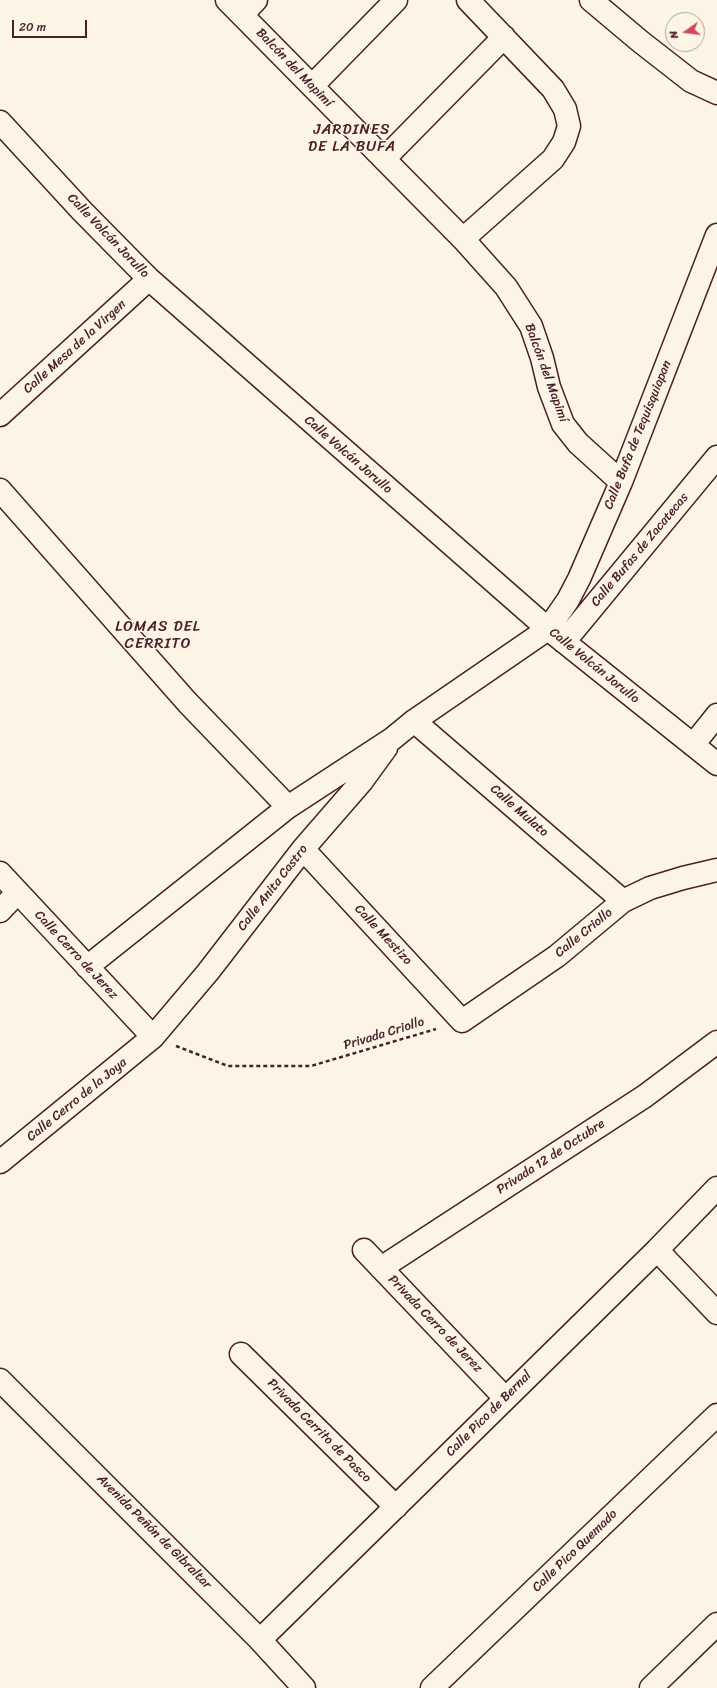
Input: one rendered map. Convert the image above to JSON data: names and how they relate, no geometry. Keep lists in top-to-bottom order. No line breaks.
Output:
{"streets":{"street":["Balcón del Mapimí","Calle Volcán Jorullo","Calle Mesa de la Virgen","Calle Bufa de Tequisquiapan","Calle Bufas de Zacatecas","Calle Mulato","Calle Anita Castro","Calle Criollo","Calle Mestizo","Calle Cerro de Jerez","Calle Cerro de la Joya","Privada 12 de Octubre","Privada Cerro de Jerez","Calle Pico de Bernal","Privada Cerrito de Pasco","Avenida Peñón de Gibraltar","Calle Pico Quemado"],"path":["Privada Criollo"]},"crossings":[["Balcón del Mapimí","Calle Bufa de Tequisquiapan"],["Calle Volcán Jorullo","Calle Mesa de la Virgen"],["Calle Volcán Jorullo","Calle Bufa de Tequisquiapan"],["Calle Volcán Jorullo","Calle Bufas de Zacatecas"],["Calle Volcán Jorullo","Calle Anita Castro"],["Calle Bufa de Tequisquiapan","Calle Bufas de Zacatecas"],["Calle Bufa de Tequisquiapan","Calle Anita Castro"],["Calle Bufas de Zacatecas","Calle Anita Castro"],["Calle Mulato","Calle Anita Castro"],["Calle Mulato","Calle Criollo"],["Calle Anita Castro","Calle Mestizo"],["Calle Anita Castro","Calle Cerro de Jerez"],["Calle Anita Castro","Privada Criollo"],["Calle Anita Castro","Calle Cerro de la Joya"],["Calle Criollo","Calle Mestizo"],["Calle Criollo","Privada Criollo"],["Calle Mestizo","Privada Criollo"],["Calle Cerro de Jerez","Privada Criollo"],["Calle Cerro de Jerez","Calle Cerro de la Joya"],["Privada Criollo","Calle Cerro de la Joya"],["Privada 12 de Octubre","Privada Cerro de Jerez"],["Privada Cerro de Jerez","Calle Pico de Bernal"],["Calle Pico de Bernal","Privada Cerrito de Pasco"],["Calle Pico de Bernal","Avenida Peñón de Gibraltar"]],"districts":["JARDINES DE LA BUFA","LOMAS DEL CERRITO"],"scale_bar":"20 m","north":"left"}
